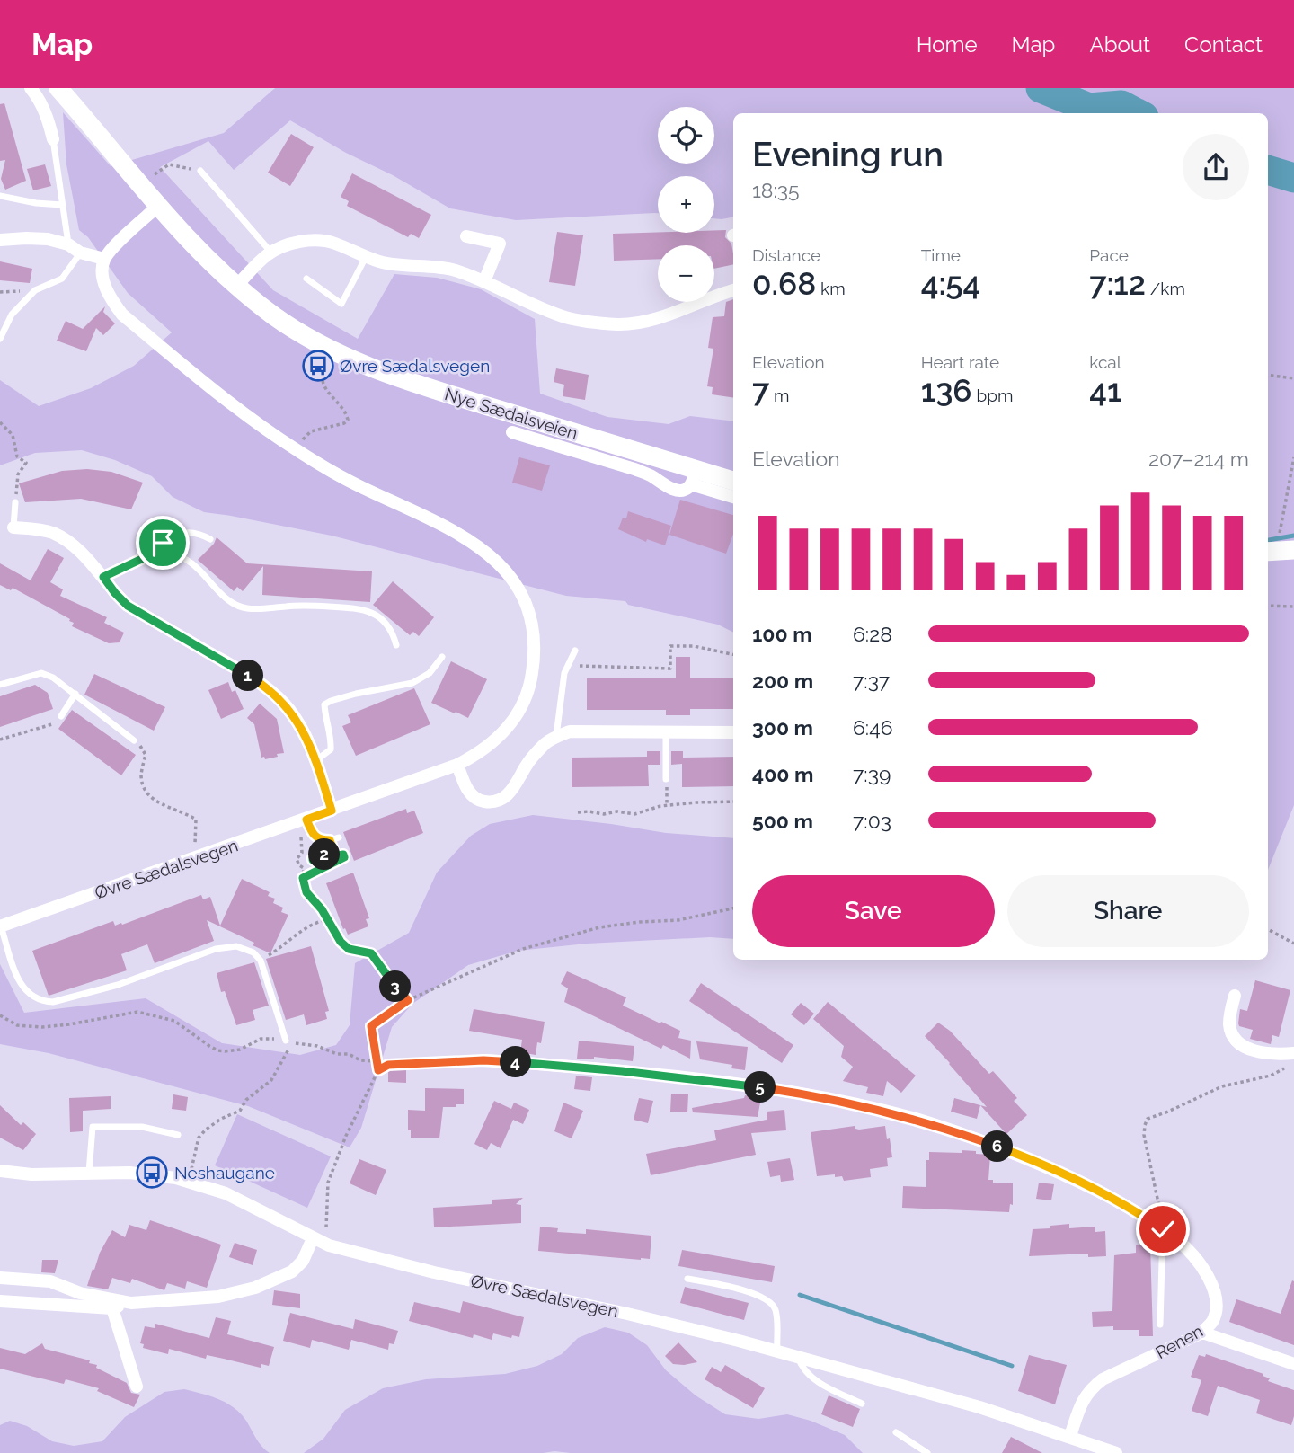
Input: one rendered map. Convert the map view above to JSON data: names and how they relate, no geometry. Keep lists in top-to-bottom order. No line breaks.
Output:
{"streets":{"main road":["Nye Sædalsveien"],"street":["Øvre Sædalsvegen","Renen"]},"crossings":[["Øvre Sædalsvegen","Renen"]],"places":{"bus stop":["Øvre Sædalsvegen","Neshaugane"]},"page":{"header":"Map","nav":["Home","Map","About","Contact"],"map_buttons":["+","−"],"heading":["Evening run","18:35"],"stats":[["Distance","0.68 km"],["Time","4:54"],["Pace","7:12 /km"],["Elevation","7 m"],["Heart rate","136 bpm"],["kcal","41"]],"chart":["Elevation","207–214 m"],"list":[{"name":"100 m","note":"6:28"},{"name":"200 m","note":"7:37"},{"name":"300 m","note":"6:46"},{"name":"400 m","note":"7:39"},{"name":"500 m","note":"7:03"}],"pins":["1","2","3","4","5","6"],"buttons":["Save","Share"]}}
